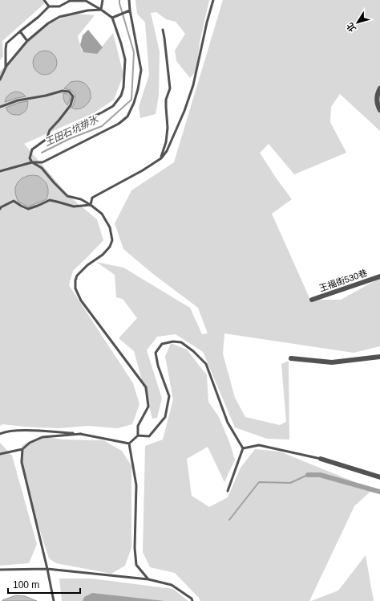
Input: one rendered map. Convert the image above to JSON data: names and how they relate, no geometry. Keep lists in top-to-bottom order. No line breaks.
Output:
{"streets":{"street":["王福街530巷"]},"water":["王田石坑排水"],"scale_bar":"100 m","north":"bottom left"}
